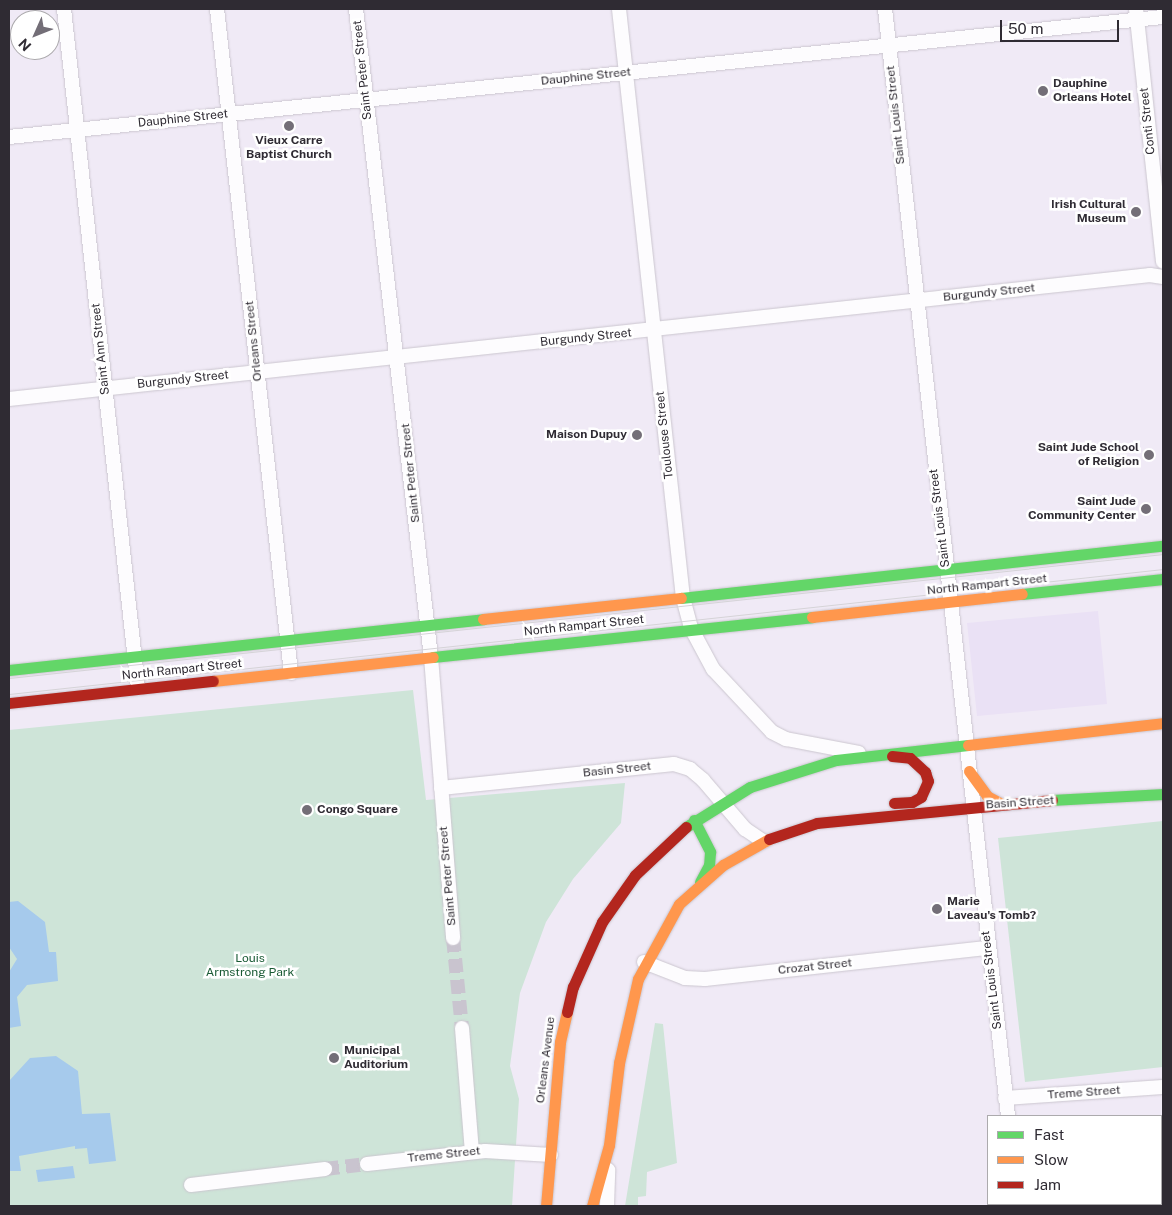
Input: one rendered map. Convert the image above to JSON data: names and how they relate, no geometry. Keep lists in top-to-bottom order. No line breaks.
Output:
{"streets":{"main road":["North Rampart Street","Basin Street","Orleans Avenue"],"street":["Saint Peter Street","Dauphine Street","Saint Louis Street","Conti Street","Burgundy Street","Orleans Street","Saint Ann Street","Toulouse Street","Crozat Street","Treme Street"]},"crossings":[["Saint Peter Street","Dauphine Street"],["Saint Peter Street","Burgundy Street"],["Saint Peter Street","North Rampart Street"],["Saint Peter Street","Basin Street"],["Dauphine Street","Saint Louis Street"],["Dauphine Street","Conti Street"],["Dauphine Street","Orleans Street"],["Dauphine Street","Saint Ann Street"],["Dauphine Street","Toulouse Street"],["Saint Louis Street","Burgundy Street"],["Saint Louis Street","North Rampart Street"],["Saint Louis Street","Basin Street"],["Saint Louis Street","Crozat Street"],["Saint Louis Street","Treme Street"],["Burgundy Street","Orleans Street"],["Burgundy Street","Saint Ann Street"],["Burgundy Street","Toulouse Street"],["Orleans Street","North Rampart Street"],["Saint Ann Street","North Rampart Street"],["Toulouse Street","North Rampart Street"],["Toulouse Street","Orleans Avenue"],["Basin Street","Orleans Avenue"],["Orleans Avenue","Treme Street"]],"parks":["Louis Armstrong Park"],"places":["Dauphine Orleans Hotel","Vieux Carre Baptist Church","Irish Cultural Museum","Maison Dupuy","Saint Jude School of Religion","Saint Jude Community Center","Congo Square","Marie Laveau's Tomb?","Municipal Auditorium"],"legend":["Fast","Slow","Jam"],"scale_bar":"50 m","north":"bottom left"}
